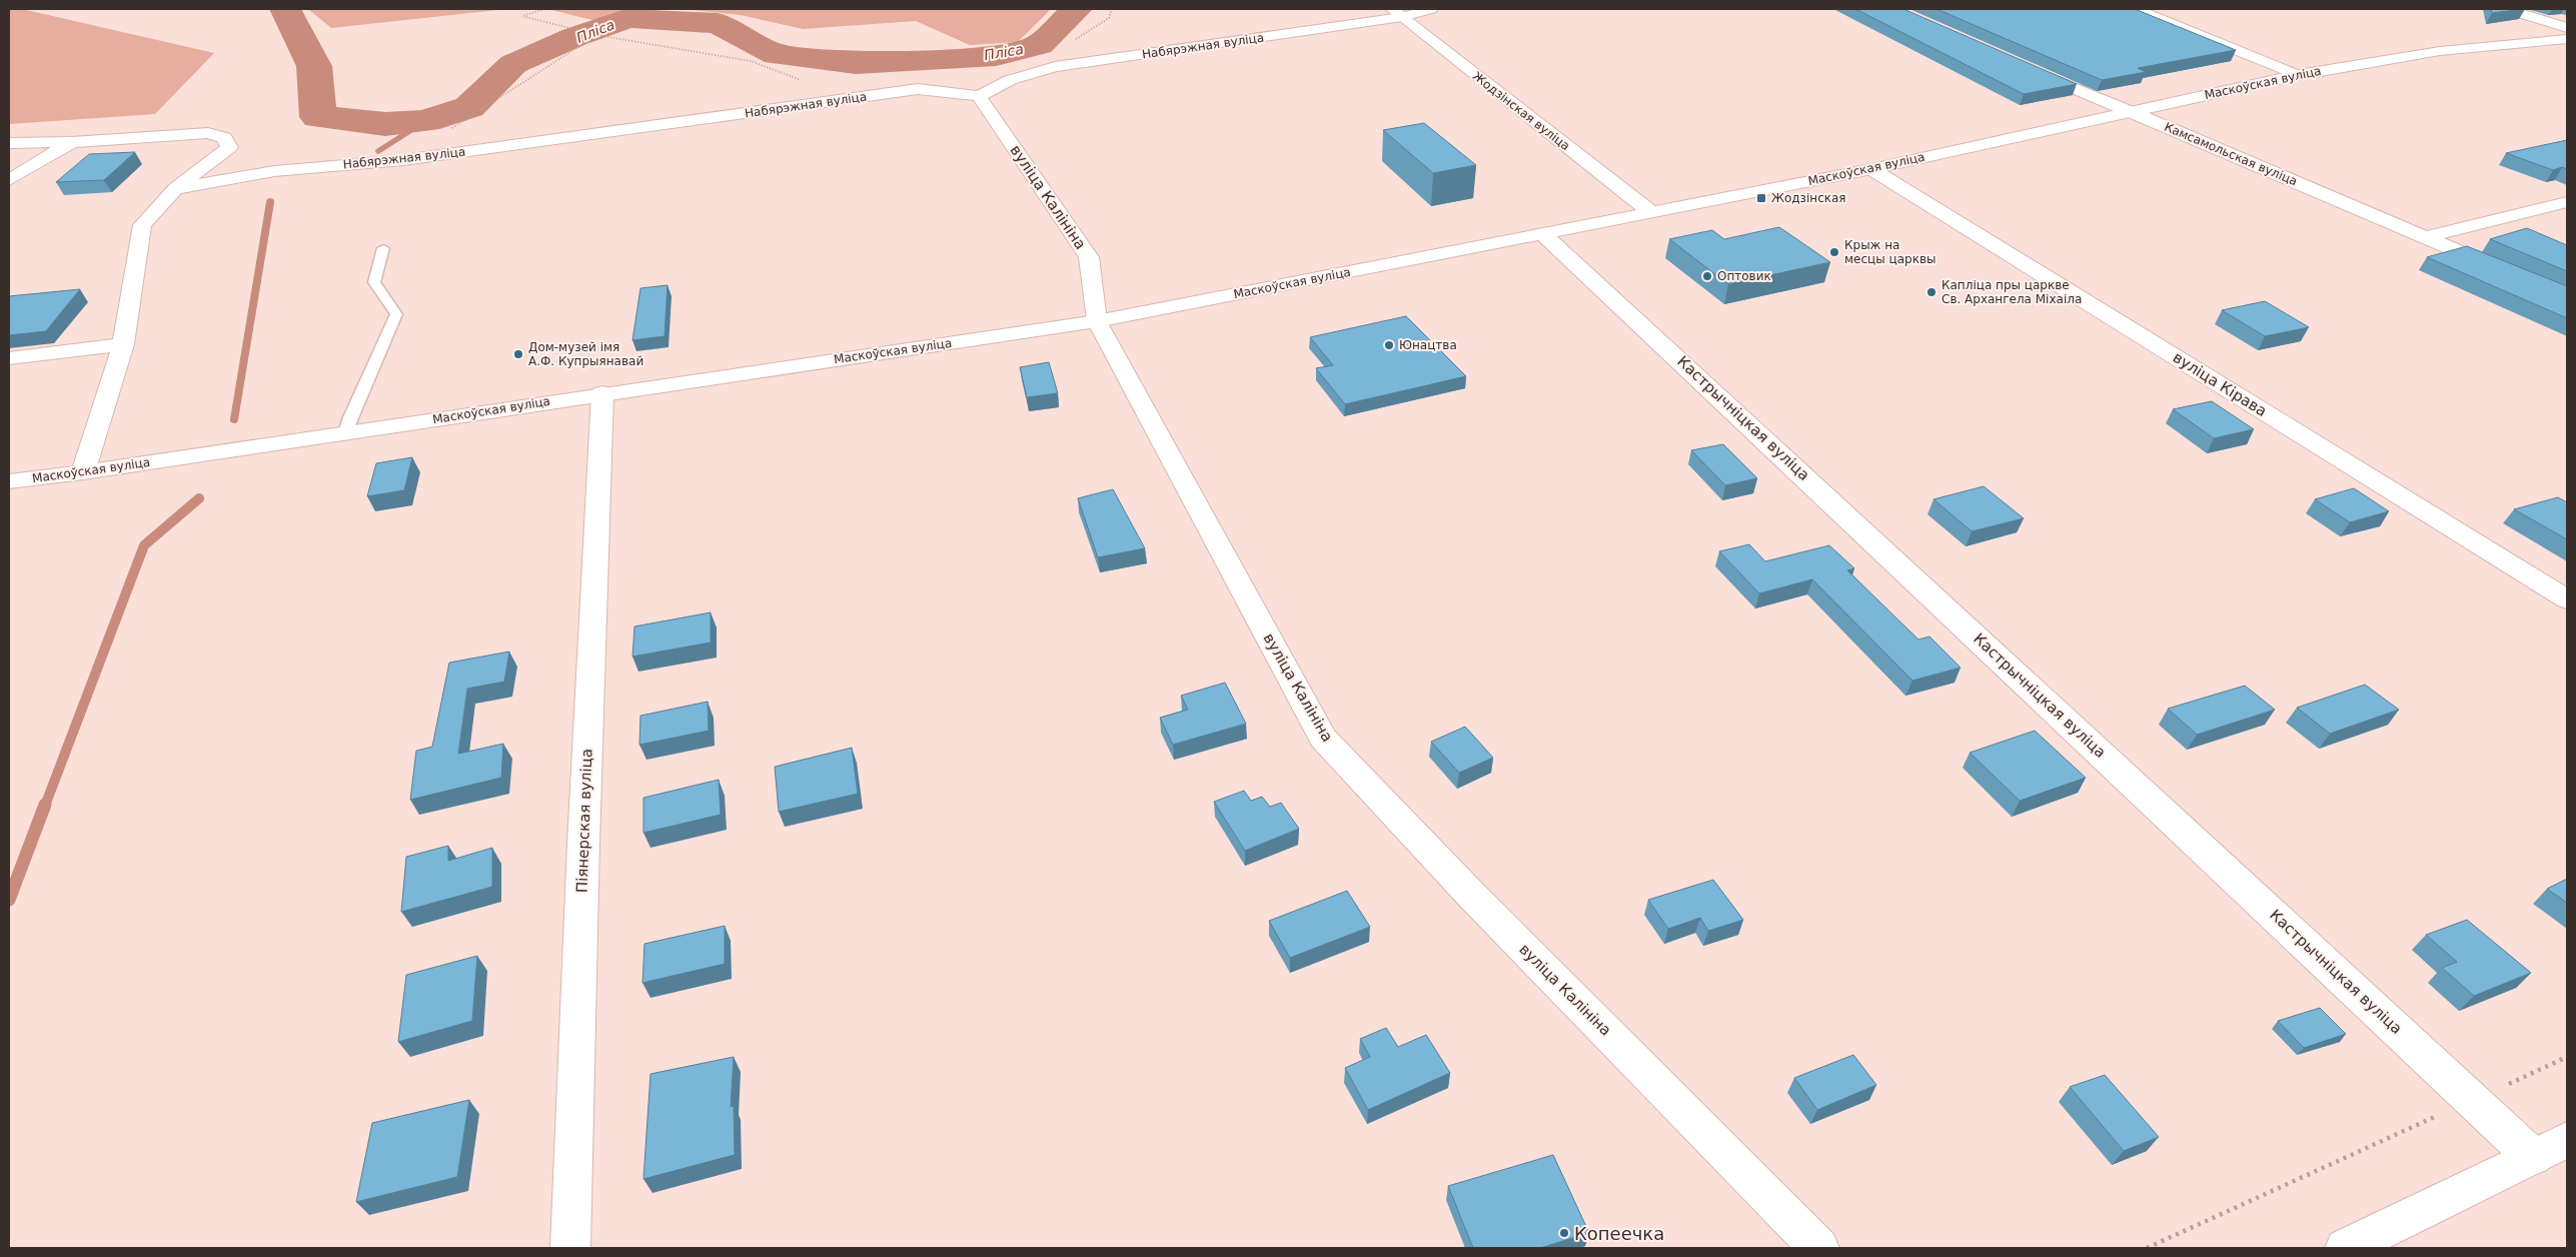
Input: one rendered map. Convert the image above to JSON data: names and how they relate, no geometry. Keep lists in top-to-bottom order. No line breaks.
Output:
{"streets":{"street":["Набярэжная вуліца","Маскоўская вуліца","Жодзінская вуліца","Камсамольская вуліца","вуліца Калініна","вуліца Кірава","Кастрычніцкая вуліца","Піянерская вуліца"]},"crossings":[["Набярэжная вуліца","Жодзінская вуліца"],["Набярэжная вуліца","вуліца Калініна"],["Маскоўская вуліца","Жодзінская вуліца"],["Маскоўская вуліца","Камсамольская вуліца"],["Маскоўская вуліца","вуліца Калініна"],["Маскоўская вуліца","вуліца Кірава"],["Маскоўская вуліца","Кастрычніцкая вуліца"],["Маскоўская вуліца","Піянерская вуліца"]],"water":["Пліса"],"places":{"transit":["Жодзінская"],"other":["Крыж на месцы царквы","Оптовик","Капліца пры царкве Св. Архангела Міхаіла","Юнацтва","Дом-музей імя А.Ф. Купрыянавай","Копеечка"]}}
